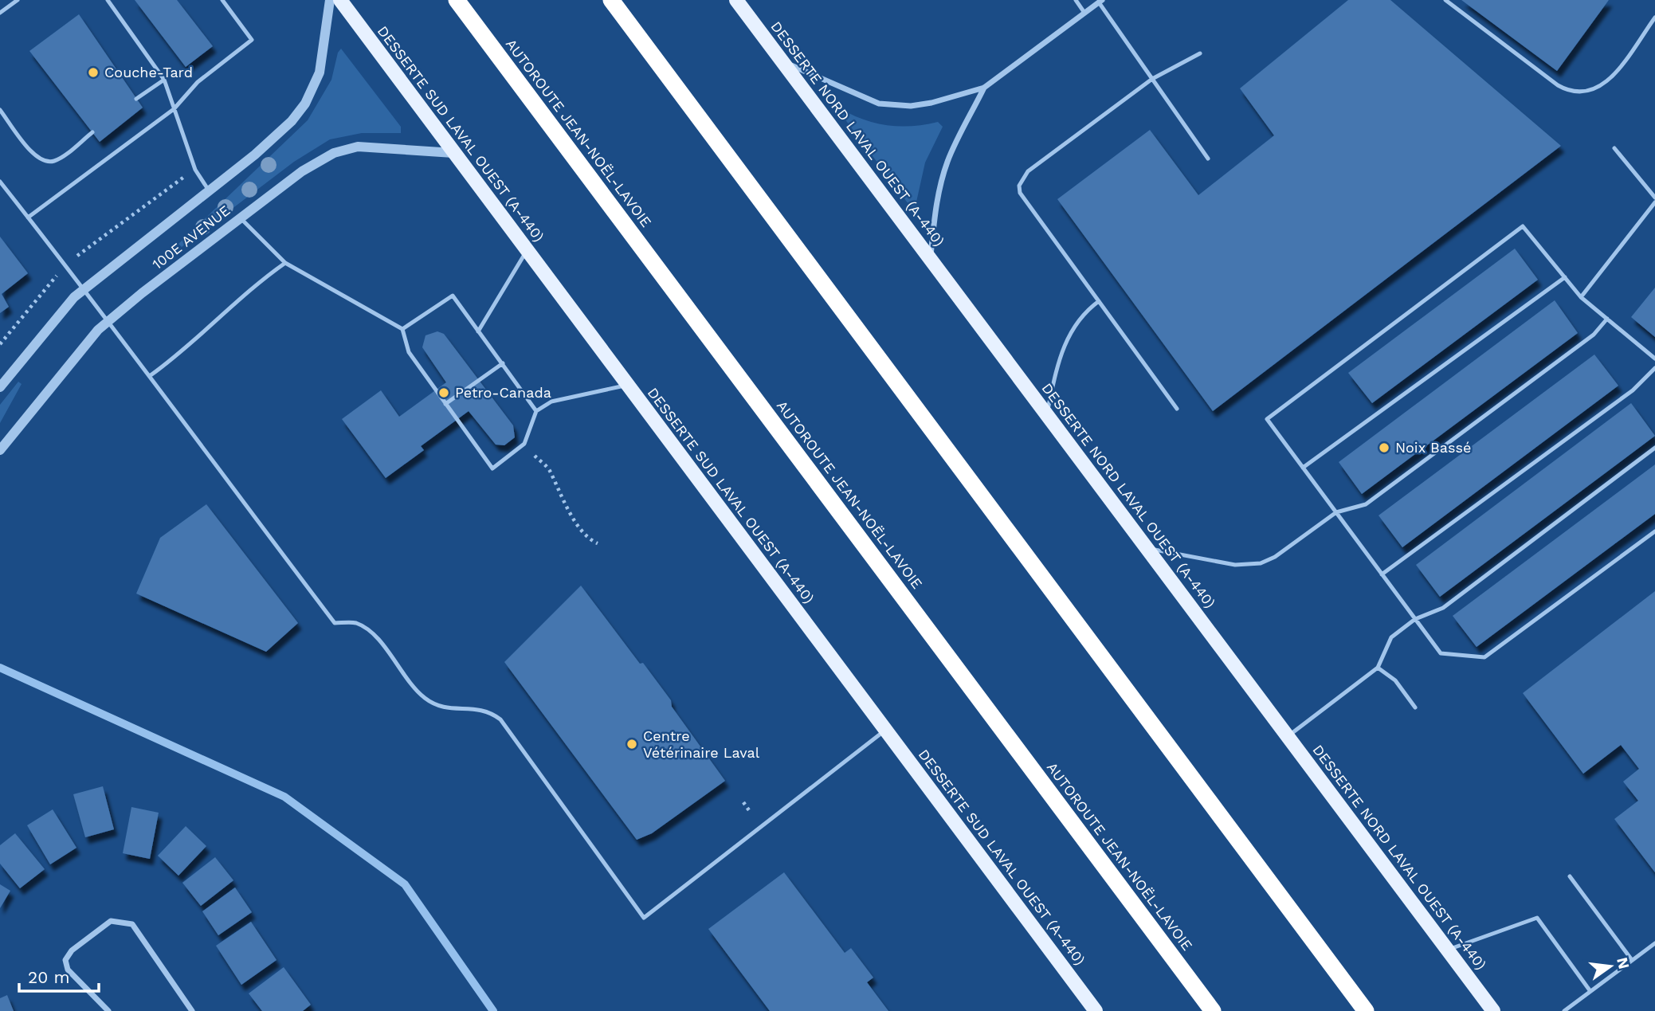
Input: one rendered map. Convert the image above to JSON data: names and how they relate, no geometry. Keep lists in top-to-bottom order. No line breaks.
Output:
{"streets":{"highway":["AUTOROUTE JEAN-NOËL-LAVOIE"],"main road":["DESSERTE SUD LAVAL OUEST (A-440)","DESSERTE NORD LAVAL OUEST (A-440)"],"street":["100E AVENUE"]},"crossings":[["DESSERTE SUD LAVAL OUEST (A-440)","100E AVENUE"]],"places":["Couche-Tard","Petro-Canada","Noix Bassé","Centre Vétérinaire Laval"],"scale_bar":"20 m","north":"right"}
